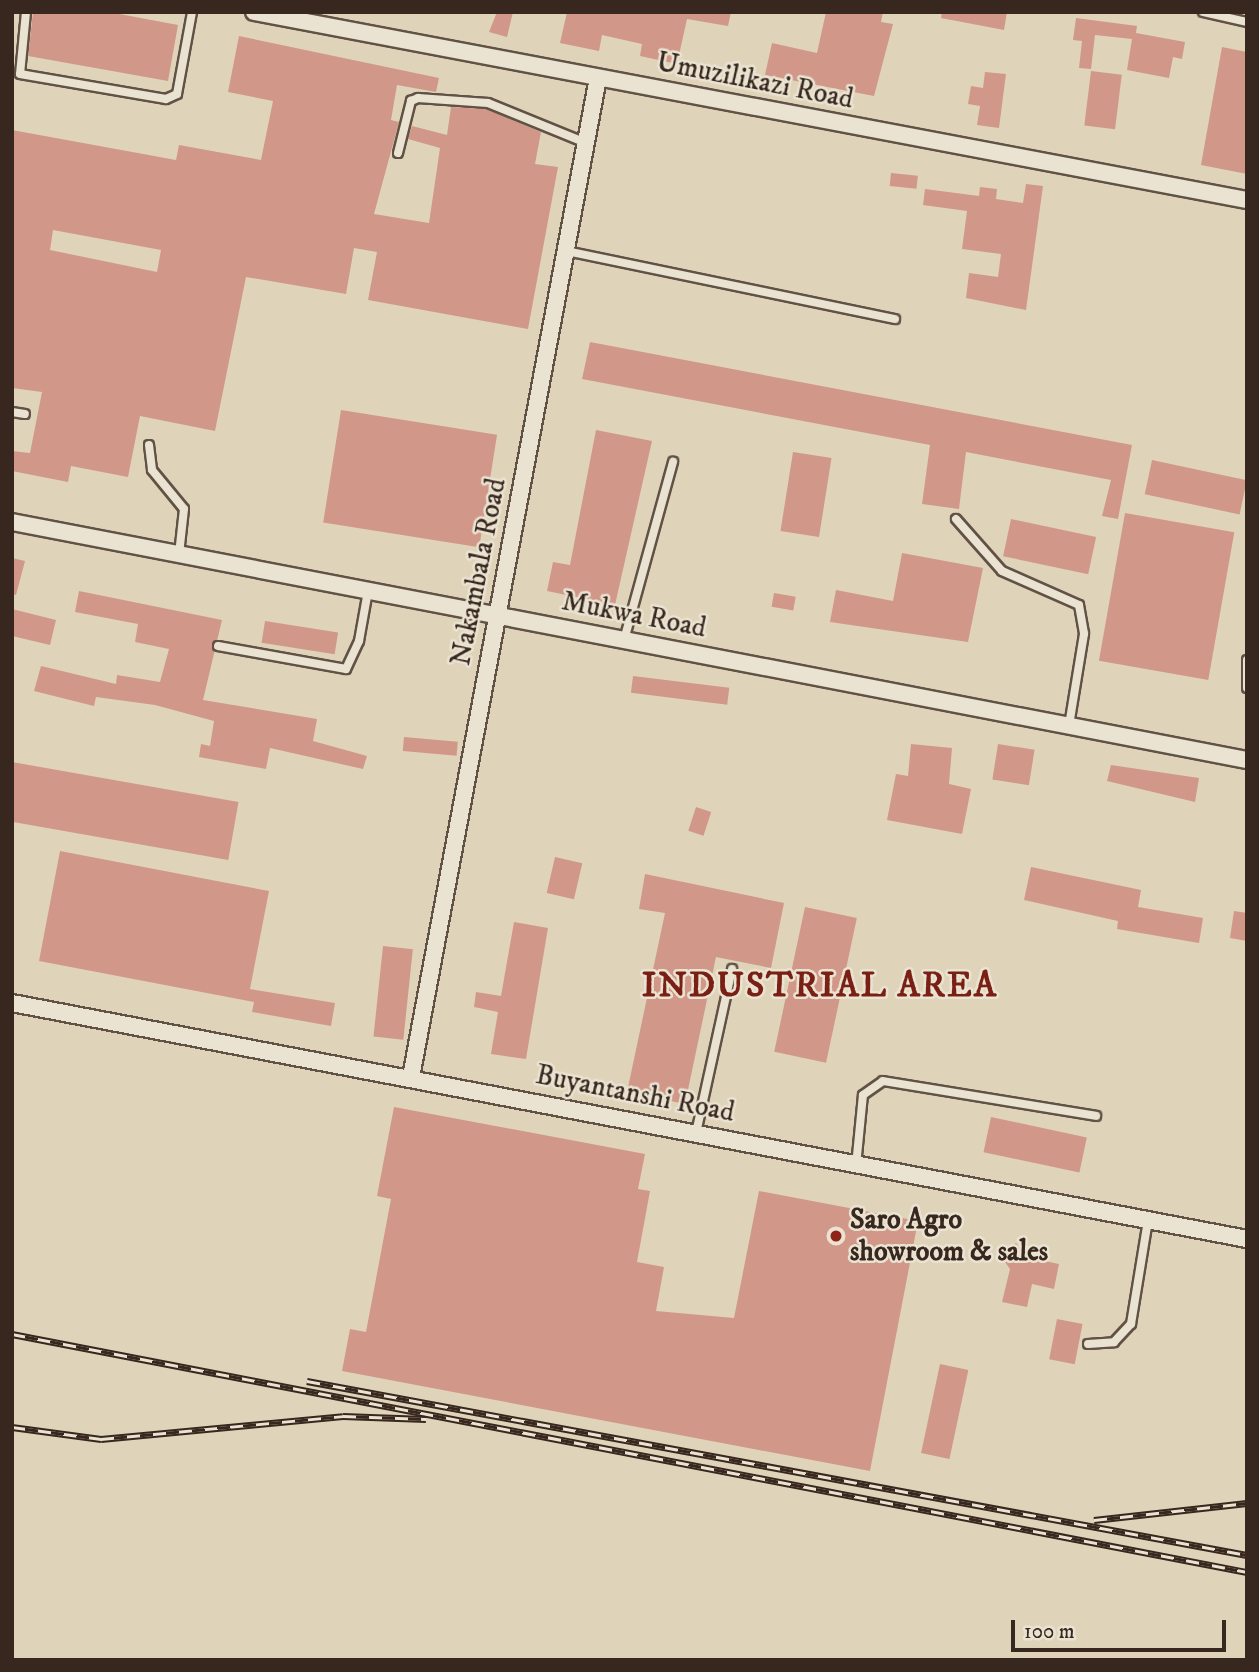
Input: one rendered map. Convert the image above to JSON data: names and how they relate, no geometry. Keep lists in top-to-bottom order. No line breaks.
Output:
{"streets":{"street":["Umuzilikazi Road","Nakambala Road","Mukwa Road","Buyantanshi Road"]},"crossings":[["Umuzilikazi Road","Nakambala Road"],["Nakambala Road","Mukwa Road"],["Nakambala Road","Buyantanshi Road"]],"districts":["INDUSTRIAL AREA"],"places":["Saro Agro showroom & sales"],"scale_bar":"100 m"}
